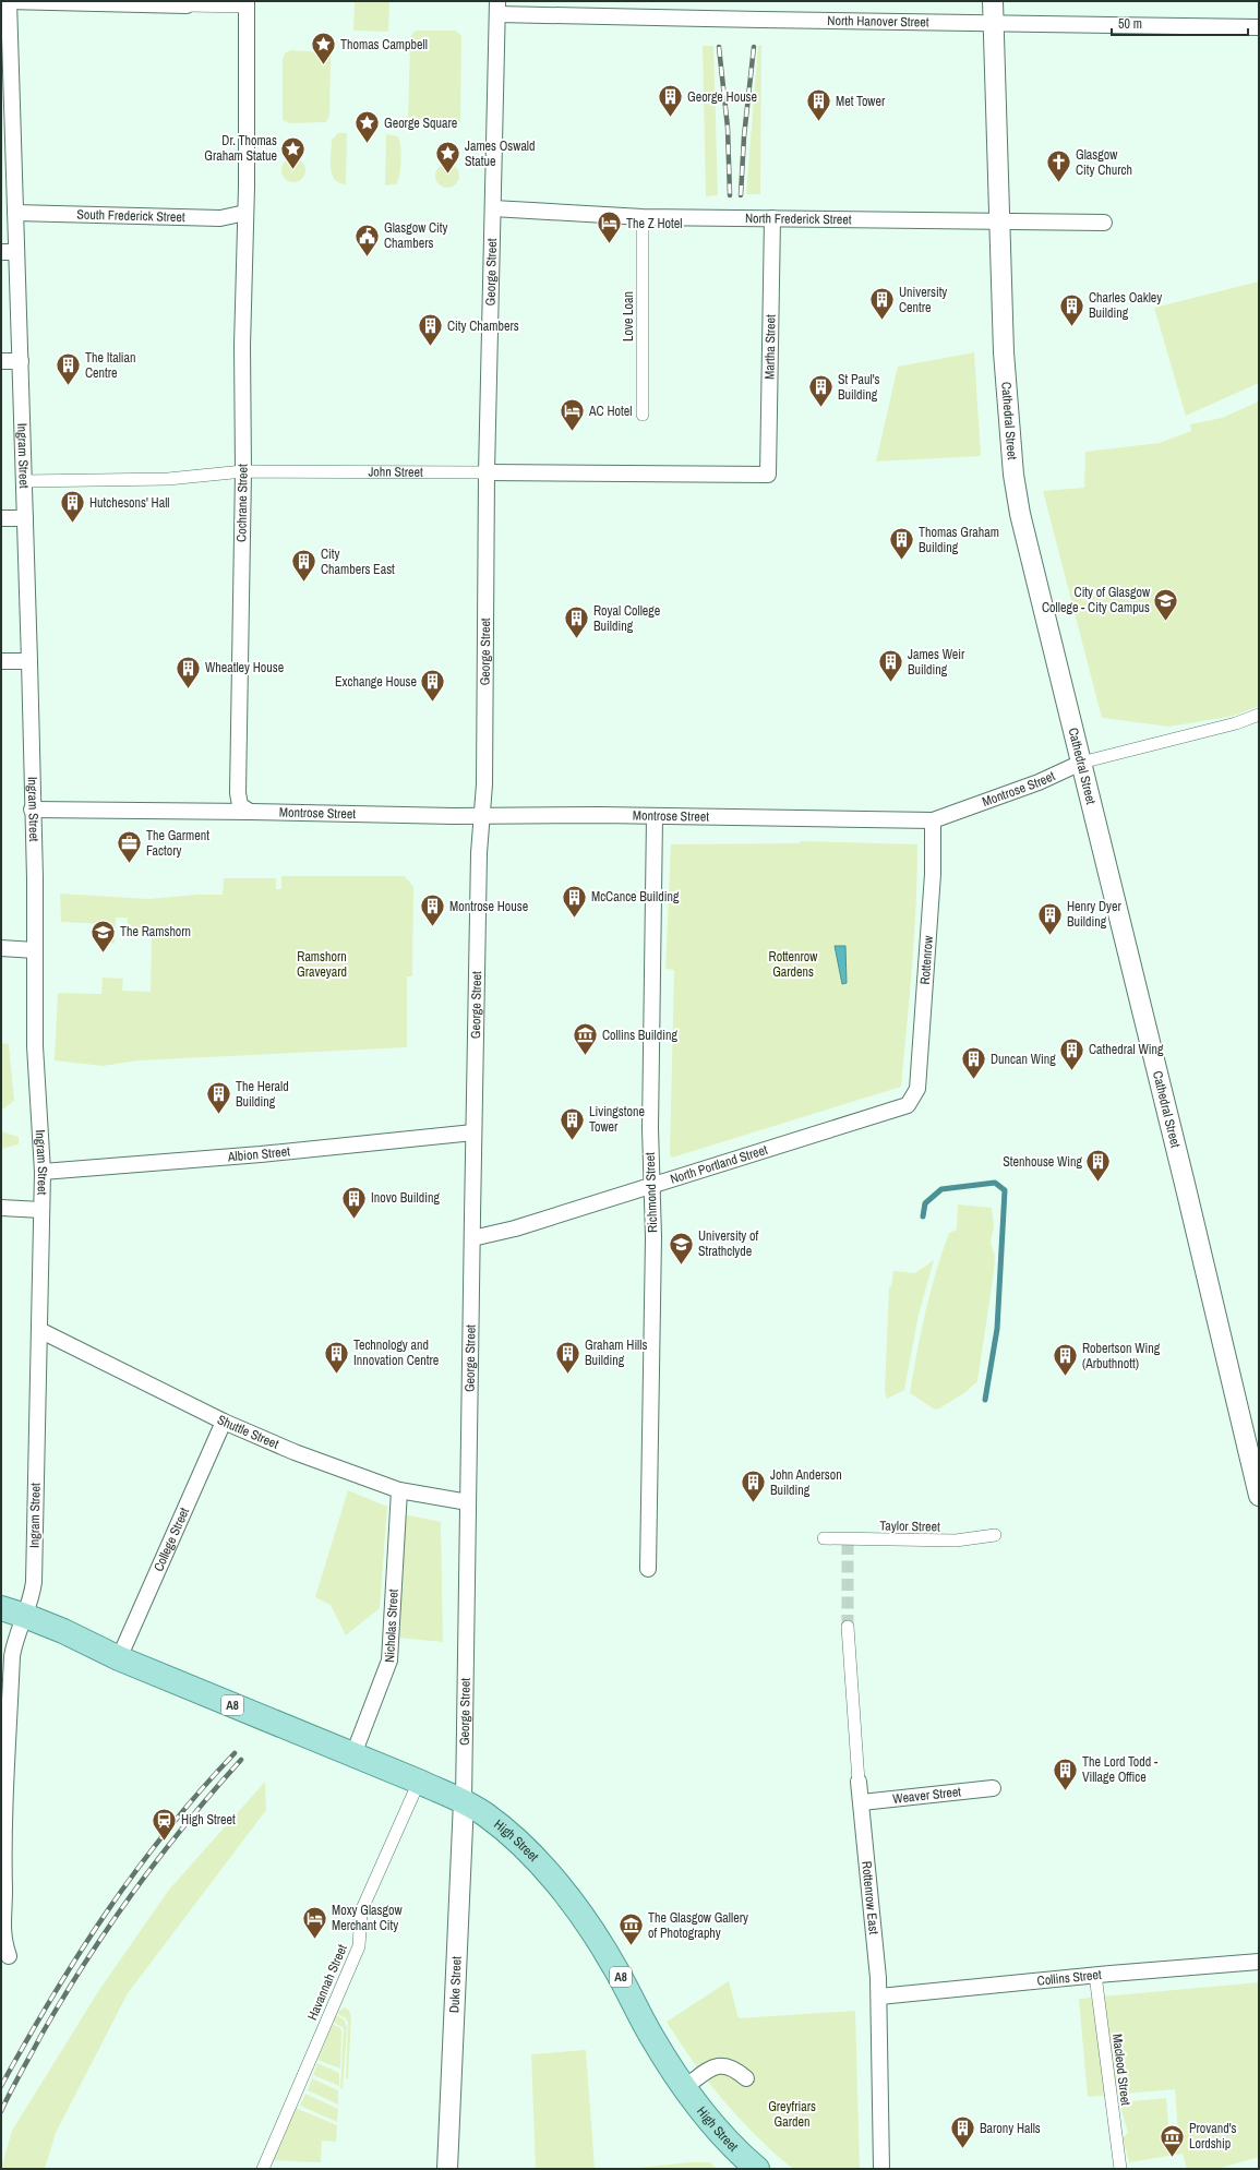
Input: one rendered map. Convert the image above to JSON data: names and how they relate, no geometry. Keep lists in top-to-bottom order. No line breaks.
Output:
{"streets":{"main road":["A8","High Street"],"street":["North Hanover Street","South Frederick Street","North Frederick Street","George Street","Love Loan","Martha Street","Cathedral Street","Ingram Street","John Street","Cochrane Street","Montrose Street","Rottenrow","Albion Street","North Portland Street","Richmond Street","Shuttle Street","Taylor Street","College Street","Nicholas Street","Weaver Street","Rottenrow East","Collins Street","Havannah Street","Duke Street","Macleod Street"]},"crossings":[["North Hanover Street","Cathedral Street"],["South Frederick Street","Ingram Street"],["South Frederick Street","Cochrane Street"],["North Frederick Street","George Street"],["North Frederick Street","Love Loan"],["North Frederick Street","Martha Street"],["North Frederick Street","Cathedral Street"],["George Street","John Street"],["George Street","Montrose Street"],["George Street","Albion Street"],["George Street","North Portland Street"],["George Street","Shuttle Street"],["George Street","High Street"],["George Street","Duke Street"],["Martha Street","John Street"],["Cathedral Street","Montrose Street"],["Ingram Street","John Street"],["Ingram Street","Montrose Street"],["Ingram Street","Albion Street"],["Ingram Street","Shuttle Street"],["Ingram Street","High Street"],["John Street","Cochrane Street"],["Cochrane Street","Montrose Street"],["Montrose Street","Rottenrow"],["Montrose Street","Richmond Street"],["Rottenrow","North Portland Street"],["North Portland Street","Richmond Street"],["Shuttle Street","College Street"],["Shuttle Street","Nicholas Street"],["College Street","High Street"],["Nicholas Street","High Street"],["Weaver Street","Rottenrow East"],["High Street","Havannah Street"],["High Street","Duke Street"],["Rottenrow East","Collins Street"],["Collins Street","Macleod Street"]],"parks":["Ramshorn Graveyard","Rottenrow Gardens","Greyfriars Garden"],"places":{"place":["Thomas Campbell","George Square","Dr. Thomas Graham Statue","James Oswald Statue"],"building":["George House","Met Tower","University Centre","Charles Oakley Building","City Chambers","The Italian Centre","St Paul's Building","Hutchesons' Hall","Thomas Graham Building","City Chambers East","Royal College Building","James Weir Building","Wheatley House","Exchange House","McCance Building","Montrose House","Henry Dyer Building","Cathedral Wing","Duncan Wing","The Herald Building","Livingstone Tower","Stenhouse Wing","Inovo Building","Technology and Innovation Centre","Graham Hills Building","Robertson Wing (Arbuthnott)","John Anderson Building","The Lord Todd - Village Office","Barony Halls"],"church":["Glasgow City Church"],"hotel":["The Z Hotel","AC Hotel","Moxy Glasgow Merchant City"],"public building":["Glasgow City Chambers"],"school or university":["City of Glasgow College - City Campus","The Ramshorn","University of Strathclyde"],"office":["The Garment Factory"],"museum":["Collins Building","The Glasgow Gallery of Photography","Provand's Lordship"],"station":["High Street"]},"scale_bar":"50 m"}
